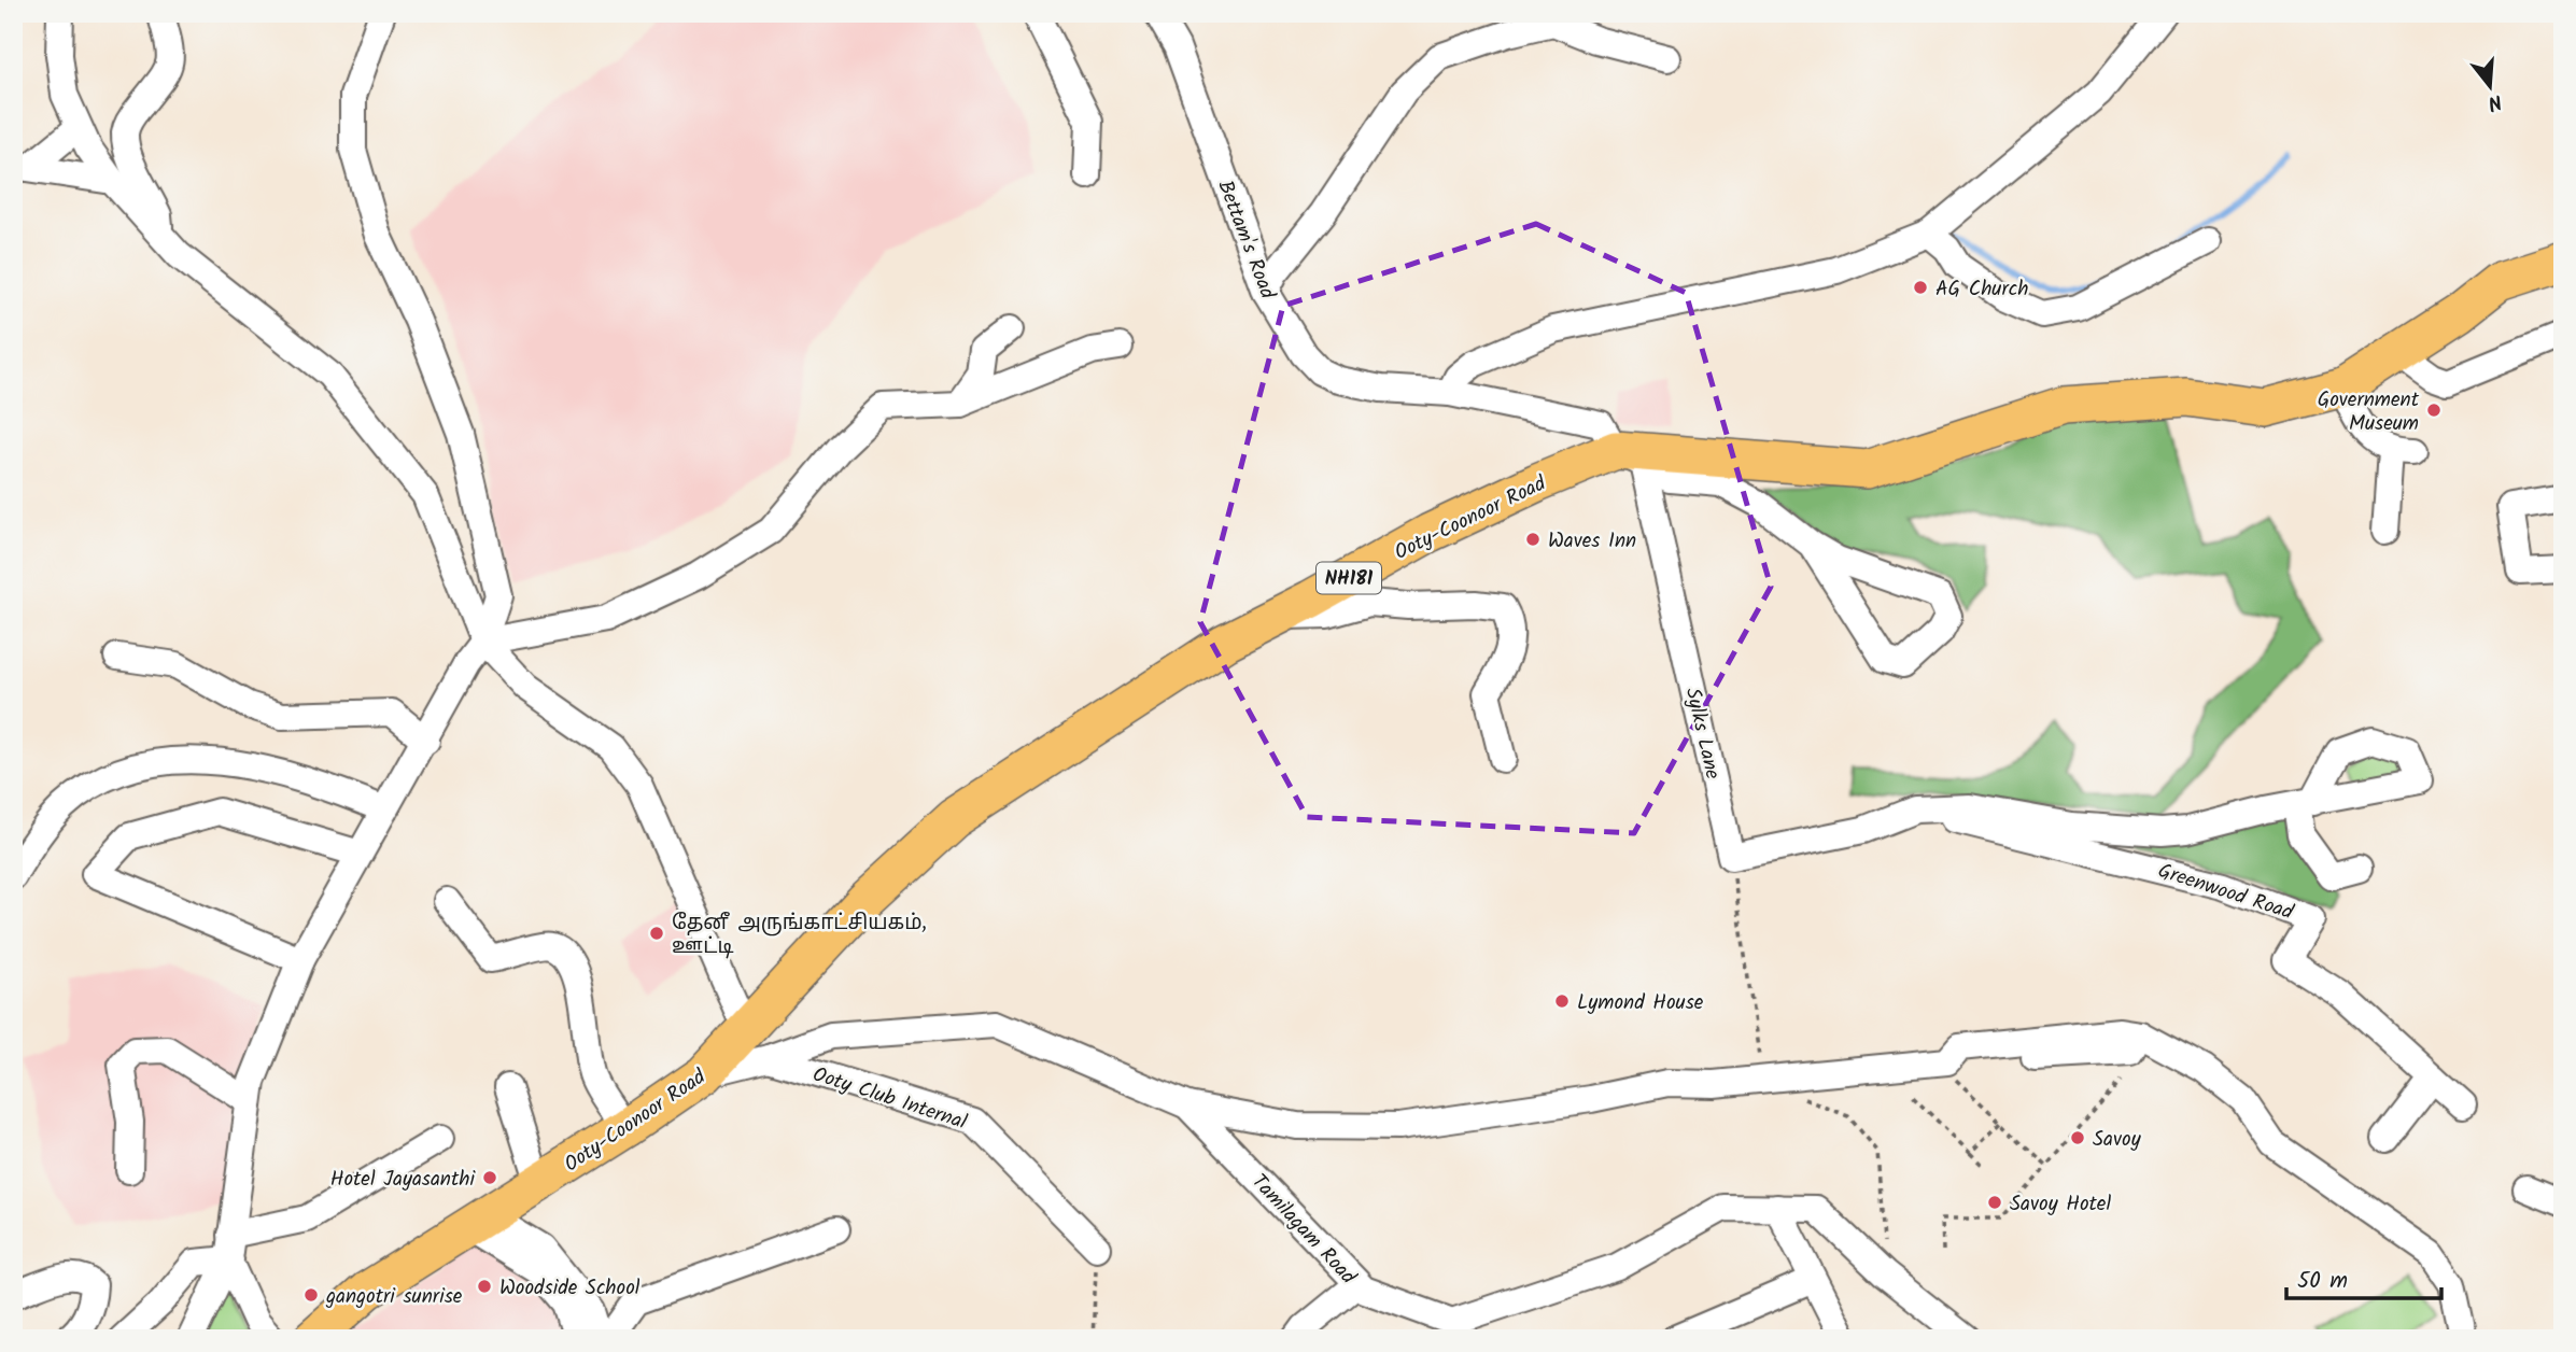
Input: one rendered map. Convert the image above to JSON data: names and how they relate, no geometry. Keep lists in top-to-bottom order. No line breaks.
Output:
{"streets":{"highway":["Ooty-Coonoor Road","NH181"],"street":["Bettam's Road","Sylks Lane","Greenwood Road","Ooty Club Internal","Tamilagam Road"]},"crossings":[["Bettam's Road","Ooty-Coonoor Road"],["Bettam's Road","Sylks Lane"],["Ooty-Coonoor Road","Sylks Lane"],["Ooty-Coonoor Road","Tamilagam Road"],["Sylks Lane","Greenwood Road"],["Ooty Club Internal","Tamilagam Road"]],"places":["AG Church","Government Museum","Waves Inn","தேனீ அருங்காட்சியகம், ஊட்டி","Lymond House","Savoy","Hotel Jayasanthi","Savoy Hotel","Woodside School","gangotri sunrise"],"scale_bar":"50 m","north":"bottom"}
